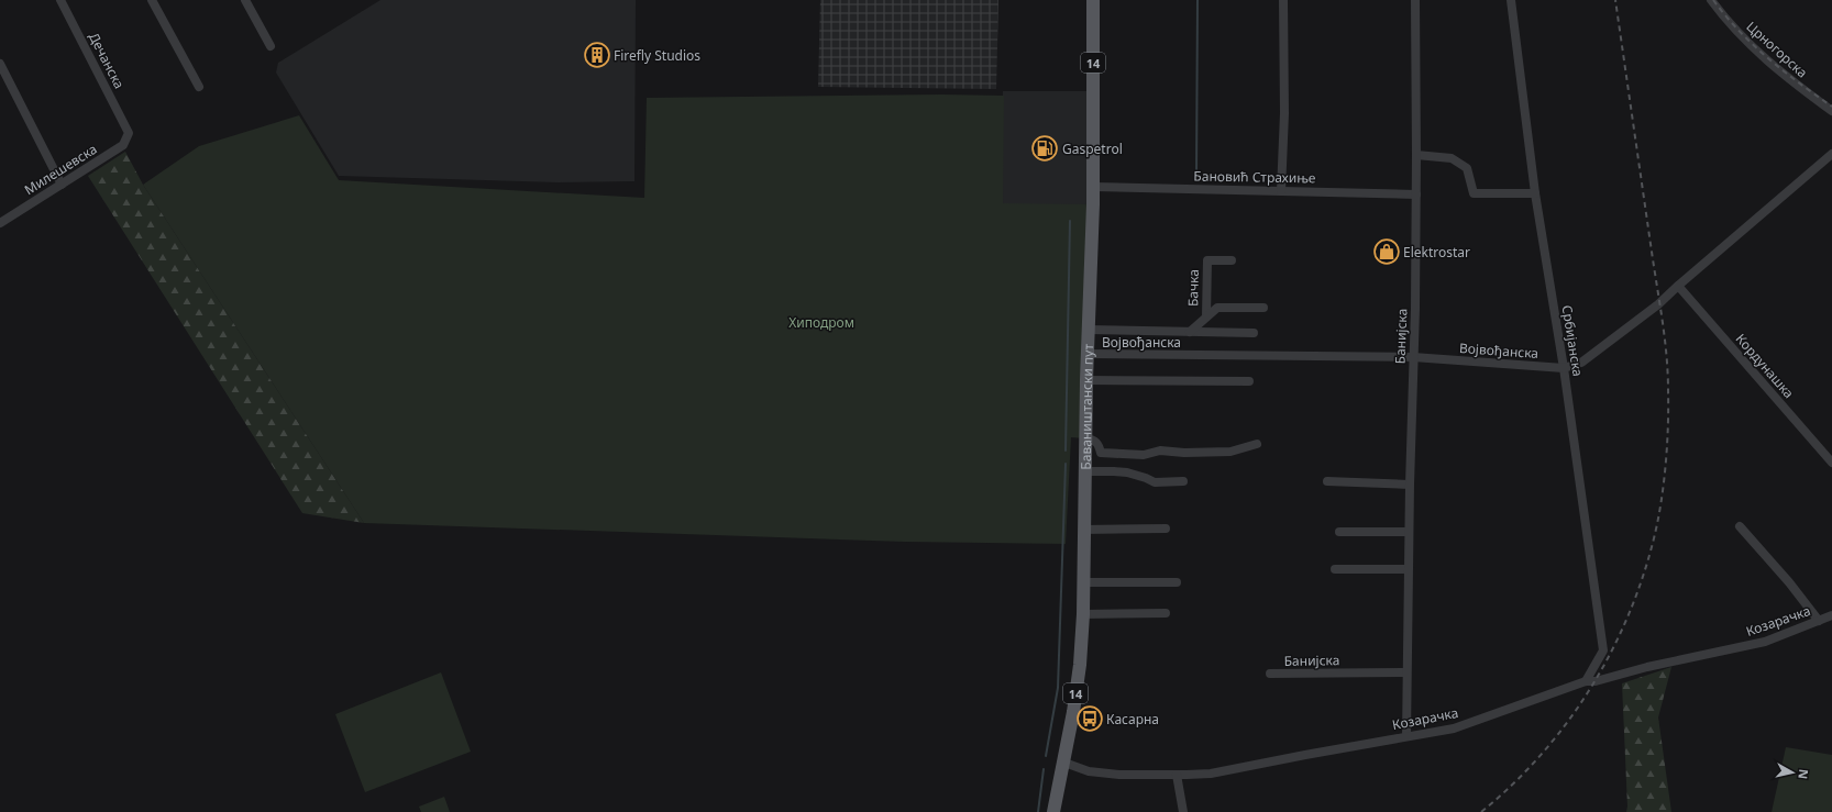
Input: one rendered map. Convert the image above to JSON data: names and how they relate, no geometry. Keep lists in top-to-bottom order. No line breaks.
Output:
{"streets":{"main road":["14","Баваништански пут"],"street":["Црногорска","Дечанска","Милешевска","Бановић Страхиње","Бачка","Банијска","Србијанска","Војвођанска","Кордунашка","Козарачка"]},"crossings":[["Дечанска","Милешевска"],["Бановић Страхиње","Банијска"],["Бановић Страхиње","Баваништански пут"],["Банијска","Војвођанска"],["Банијска","Козарачка"],["Србијанска","Војвођанска"],["Србијанска","Козарачка"],["Војвођанска","Кордунашка"],["Војвођанска","Баваништански пут"],["Баваништански пут","Козарачка"]],"parks":["Хиподром"],"places":{"building":["Firefly Studios"],"fuel station":["Gaspetrol"],"shop":["Elektrostar"],"bus stop":["Касарна"]},"north":"right"}
